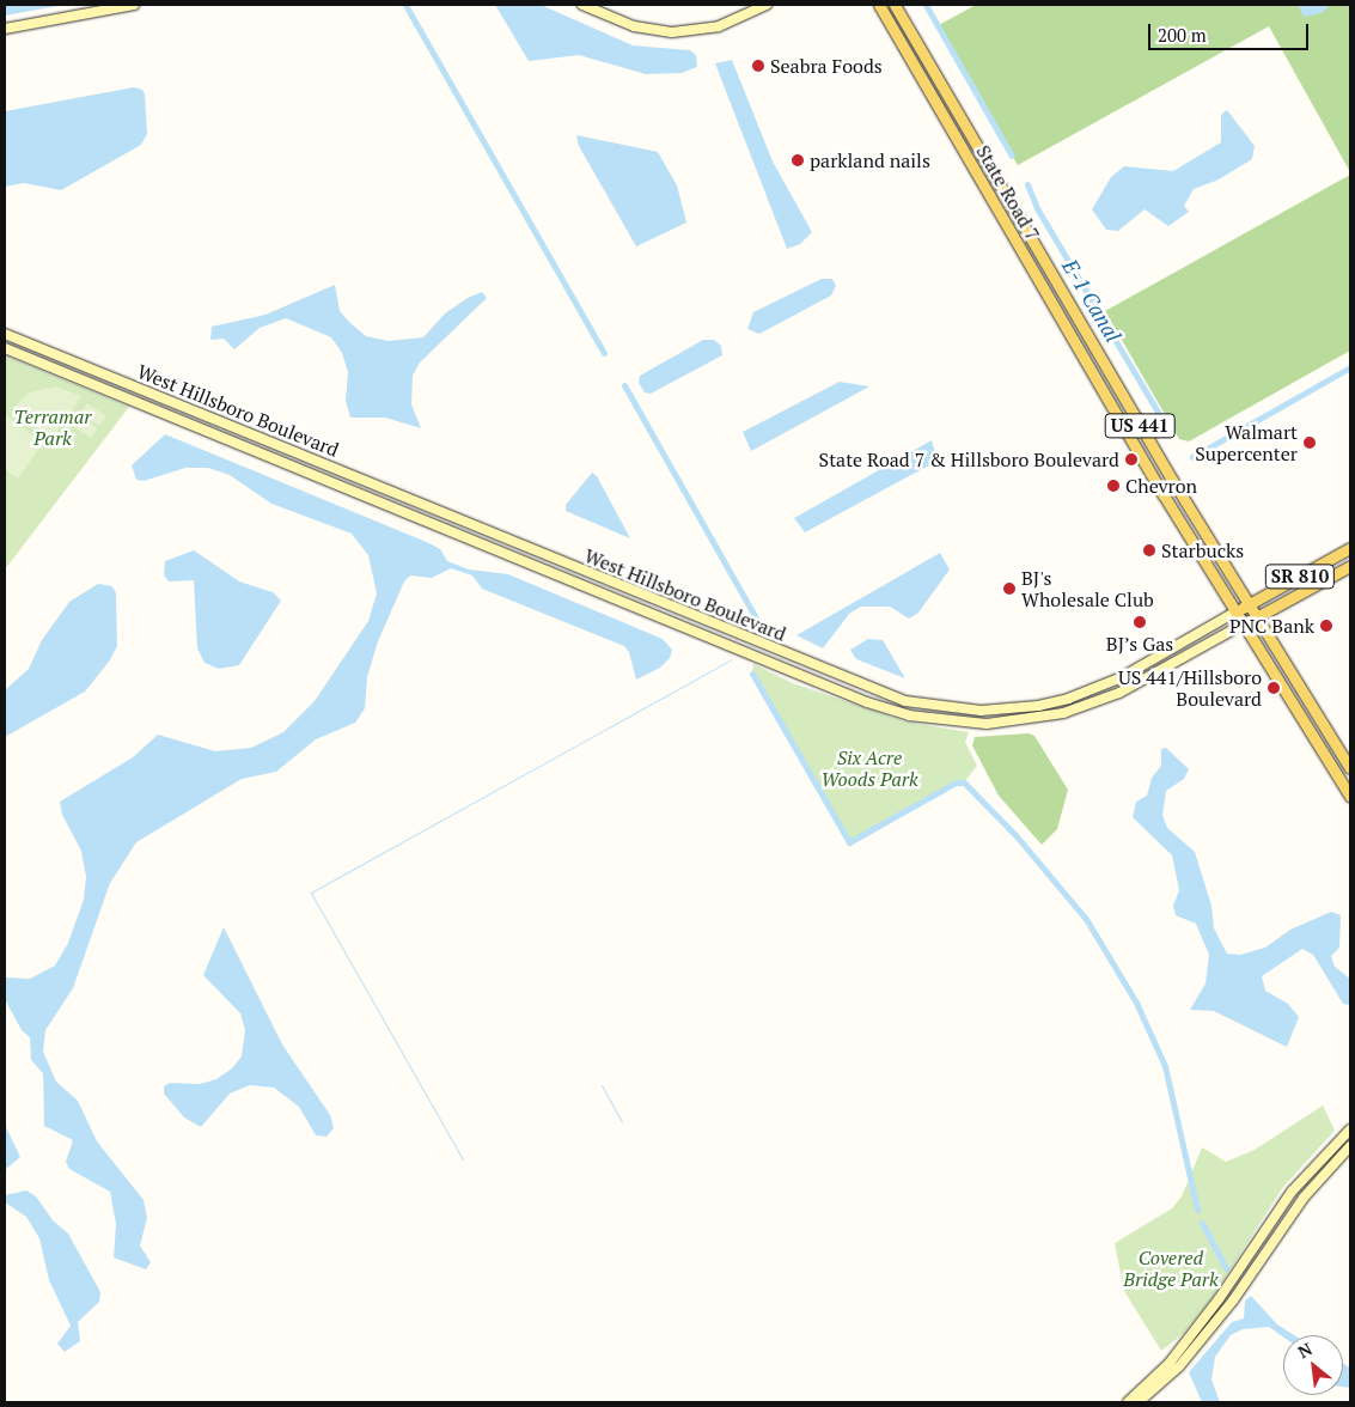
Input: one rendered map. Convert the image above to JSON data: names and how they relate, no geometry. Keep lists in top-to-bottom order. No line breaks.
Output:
{"streets":{"main road":["State Road 7","West Hillsboro Boulevard","US 441","SR 810"]},"crossings":[["State Road 7","West Hillsboro Boulevard"]],"water":["E-1 Canal"],"parks":["Terramar Park","Six Acre Woods Park","Covered Bridge Park"],"places":["Seabra Foods","parkland nails","Walmart Supercenter","State Road 7 & Hillsboro Boulevard","Chevron","Starbucks","BJ's Wholesale Club","BJ’s Gas","PNC Bank","US 441/Hillsboro Boulevard"],"scale_bar":"200 m","north":"top left"}
